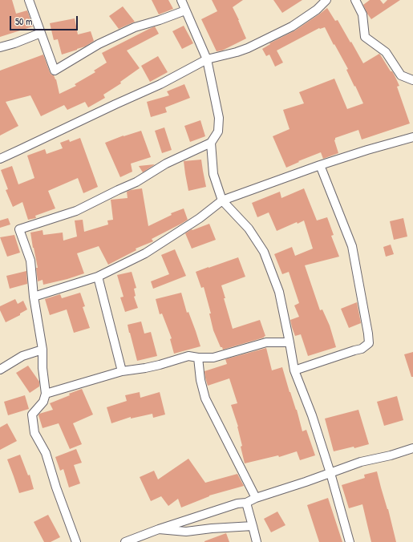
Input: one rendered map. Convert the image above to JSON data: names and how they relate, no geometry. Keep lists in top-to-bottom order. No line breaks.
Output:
{"scale_bar":"50 m"}
